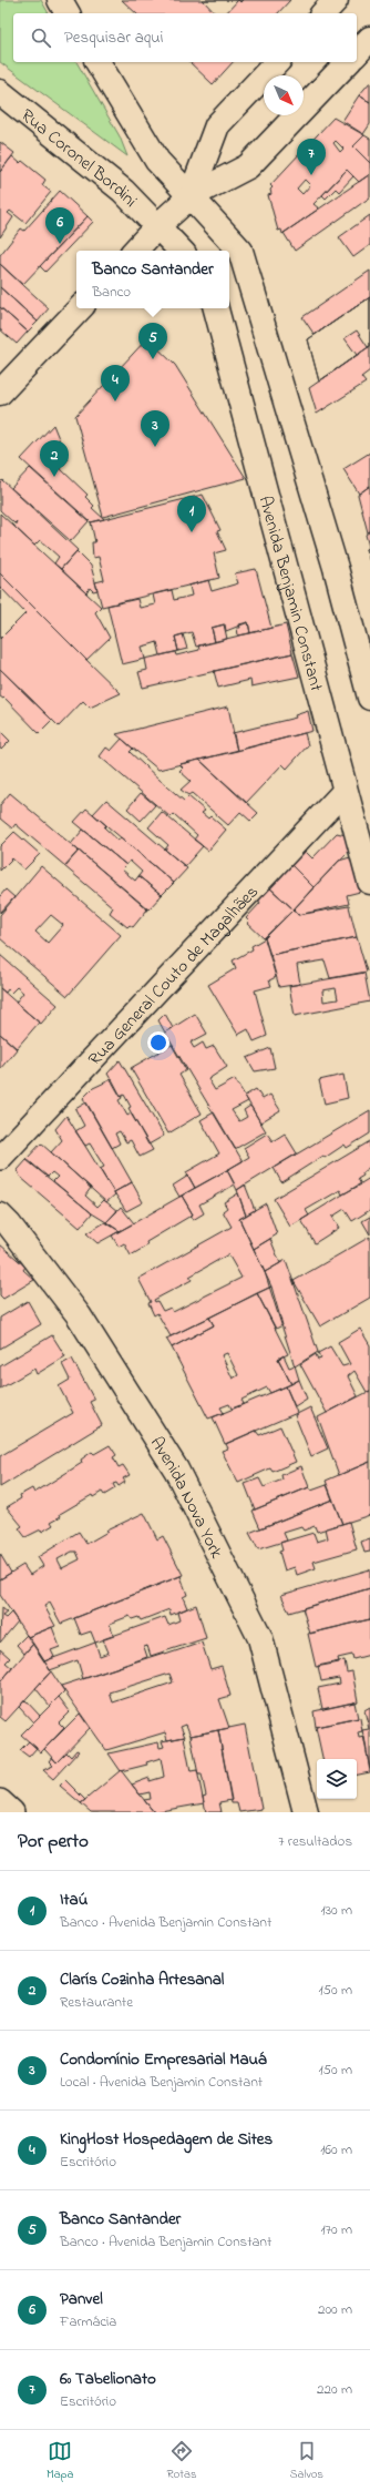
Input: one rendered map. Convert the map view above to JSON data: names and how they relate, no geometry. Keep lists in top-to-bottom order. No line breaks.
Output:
{"streets":{"main road":["Rua Coronel Bordini","Avenida Benjamin Constant","Avenida Nova York"],"street":["Rua General Couto de Magalhães"]},"crossings":[["Avenida Benjamin Constant","Rua General Couto de Magalhães"]],"north":"bottom right","page":{"search":"Pesquisar aqui","pins":["7","6","5","4","3","2","1"],"popup":["Banco Santander","Banco"],"heading":["Por perto","7 resultados"],"list":[{"mark":"1","name":"Itaú","note":"Banco · Avenida Benjamin Constant","value":"130 m"},{"mark":"2","name":"Clarís Cozinha Artesanal","note":"Restaurante","value":"150 m"},{"mark":"3","name":"Condomínio Empresarial Mauá","note":"Local · Avenida Benjamin Constant","value":"150 m"},{"mark":"4","name":"KingHost Hospedagem de Sites","note":"Escritório","value":"160 m"},{"mark":"5","name":"Banco Santander","note":"Banco · Avenida Benjamin Constant","value":"170 m"},{"mark":"6","name":"Panvel","note":"Farmácia","value":"200 m"},{"mark":"7","name":"6º Tabelionato","note":"Escritório","value":"220 m"}],"nav":["Mapa","Rotas","Salvos"]}}
